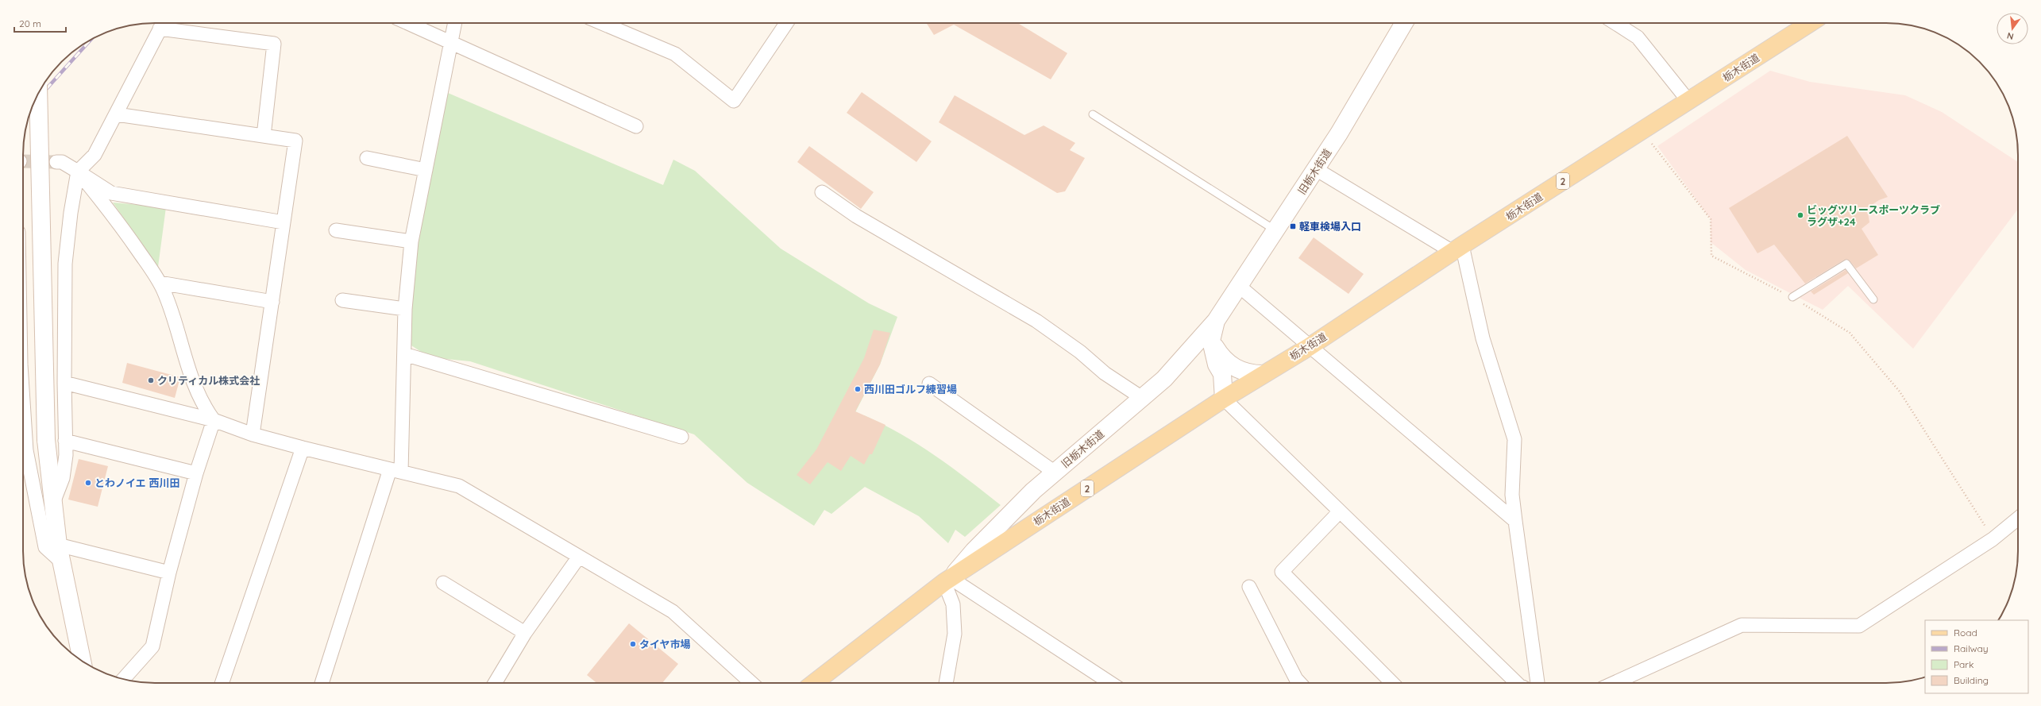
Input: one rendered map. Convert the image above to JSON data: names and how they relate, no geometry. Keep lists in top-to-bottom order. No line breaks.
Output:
{"streets":{"main road":["栃木街道","旧栃木街道","2"]},"crossings":[["栃木街道","旧栃木街道"]],"places":{"other":["ビッグツリースポーツクラブ ラグザ+24","クリティカル株式会社","西川田ゴルフ練習場","とわノイエ 西川田","タイヤ市場"],"transit":["軽車検場入口"]},"legend":["Road","Railway","Park","Building"],"scale_bar":"20 m","north":"bottom"}
